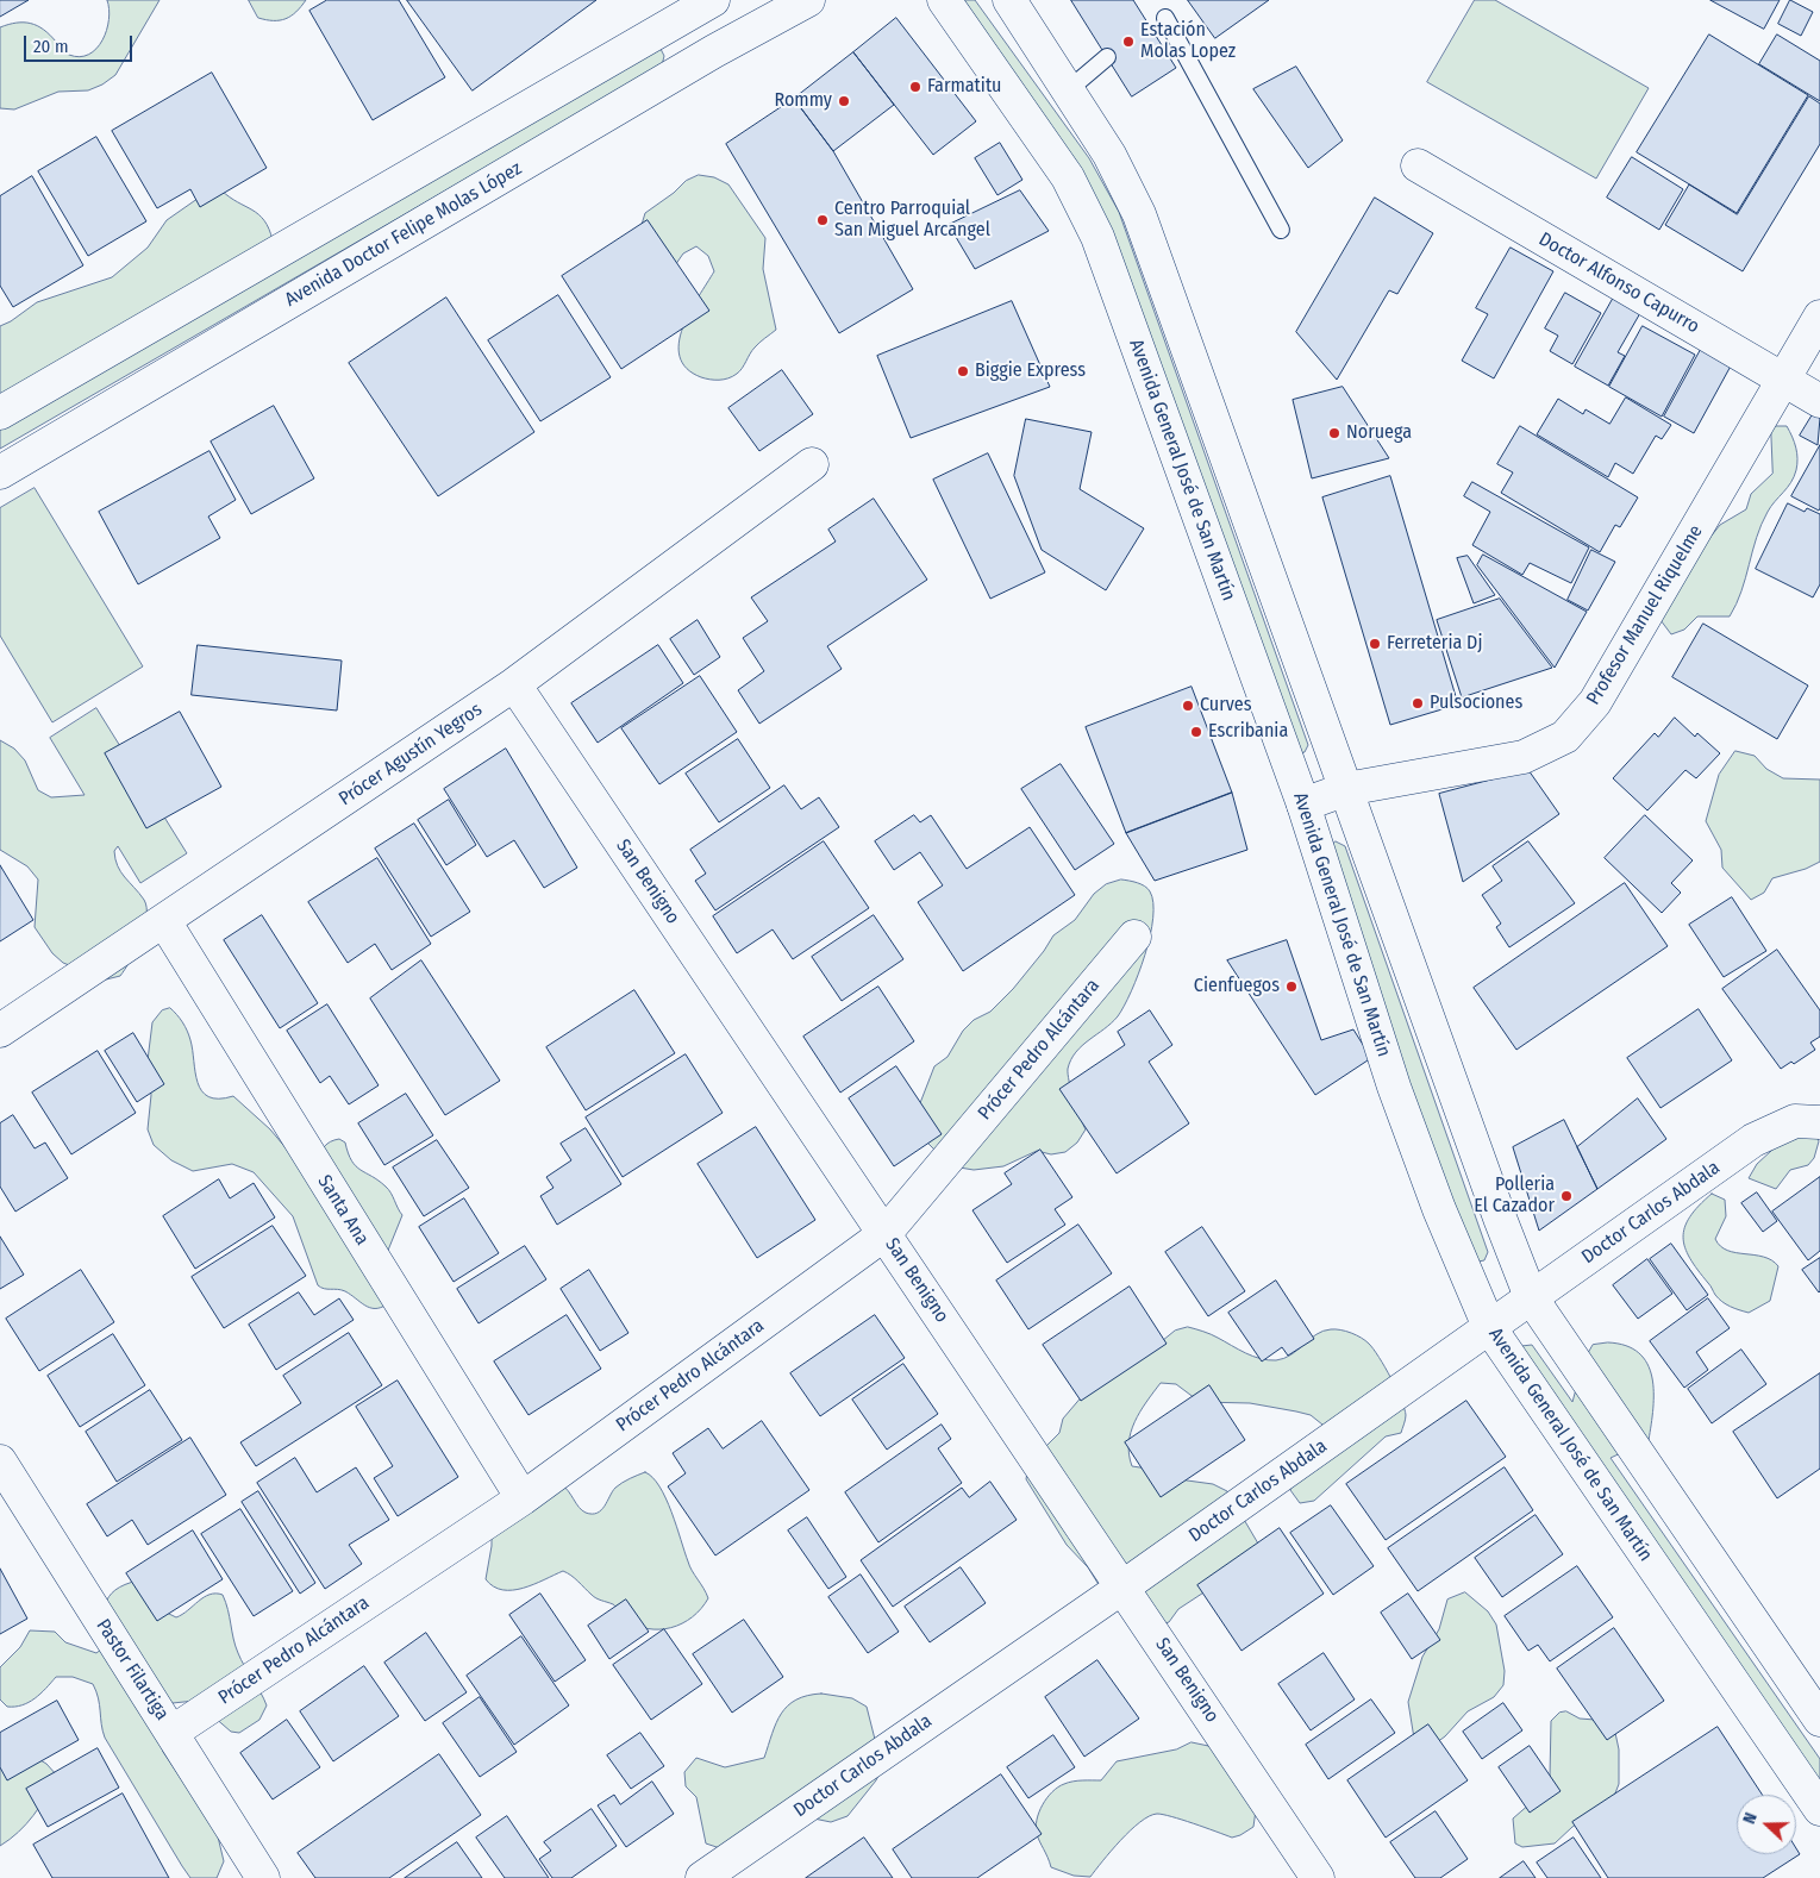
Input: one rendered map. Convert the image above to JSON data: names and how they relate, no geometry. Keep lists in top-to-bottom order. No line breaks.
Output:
{"streets":{"street":["Avenida Doctor Felipe Molas López","Doctor Alfonso Capurro","Avenida General José de San Martín","Profesor Manuel Riquelme","Prócer Agustín Yegros","San Benigno","Prócer Pedro Alcántara","Santa Ana","Doctor Carlos Abdala","Pastor Filartiga"]},"crossings":[["Doctor Alfonso Capurro","Profesor Manuel Riquelme"],["Avenida General José de San Martín","Profesor Manuel Riquelme"],["Avenida General José de San Martín","Doctor Carlos Abdala"],["Prócer Agustín Yegros","San Benigno"],["Prócer Agustín Yegros","Santa Ana"],["San Benigno","Prócer Pedro Alcántara"],["San Benigno","Doctor Carlos Abdala"],["Prócer Pedro Alcántara","Santa Ana"],["Prócer Pedro Alcántara","Pastor Filartiga"]],"places":["Estación Molas Lopez","Farmatitu","Rommy","Centro Parroquial San Miguel Arcangel","Biggie Express","Noruega","Ferreteria Dj","Pulsociones","Curves","Escribania","Cienfuegos","Polleria El Cazador"],"scale_bar":"20 m","north":"left"}
